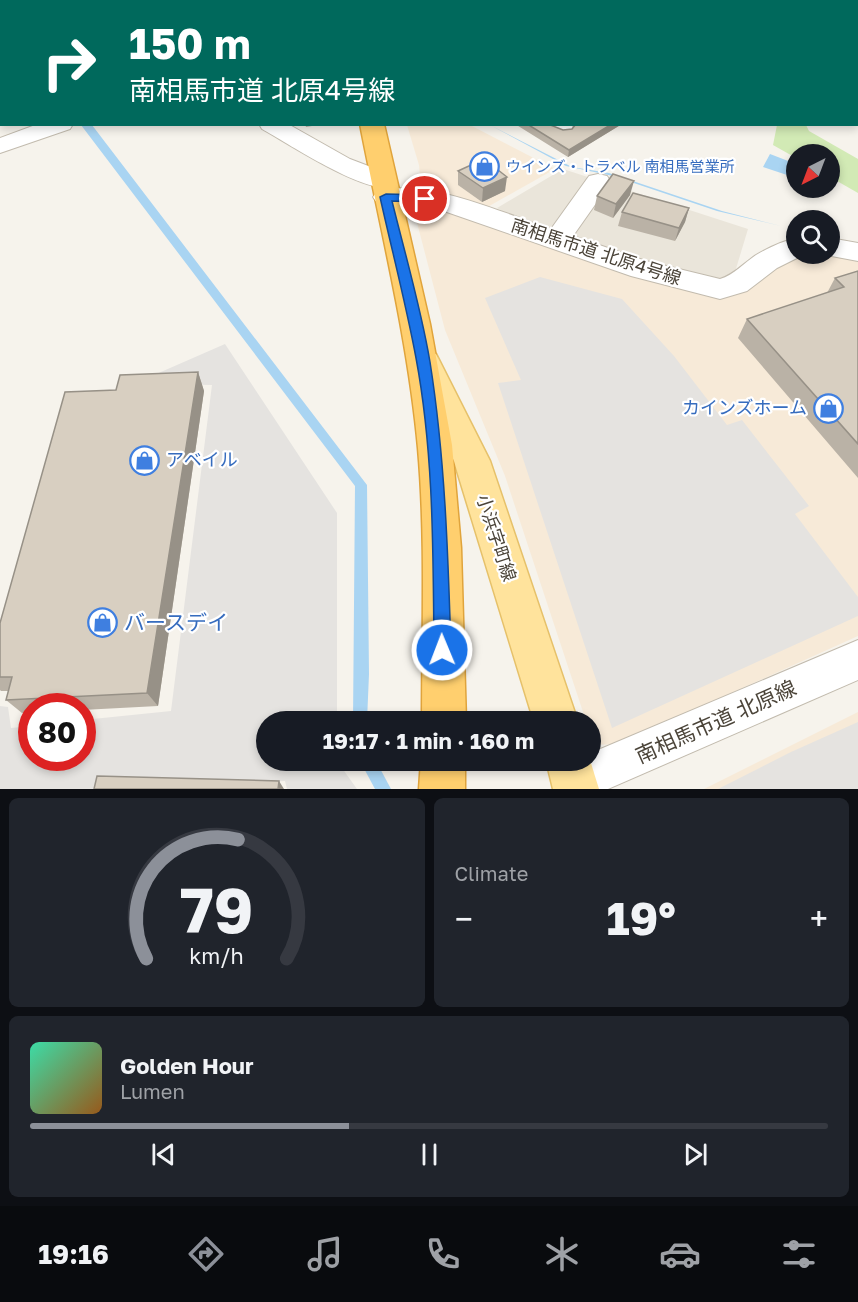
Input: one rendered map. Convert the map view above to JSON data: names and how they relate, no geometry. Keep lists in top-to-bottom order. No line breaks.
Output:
{"streets":{"main road":["小浜字町線"],"street":["南相馬市道 北原4号線","南相馬市道 北原線"]},"places":{"shop":["ウインズ・トラベル 南相馬営業所","カインズホーム","アベイル","バースデイ"]},"north":"bottom left","page":{"turn":["150 m","南相馬市道 北原4号線"],"limit":"80","trip":"19:17 · 1 min · 160 m","tile":"Climate","heat":["−","19°","+"],"song":["Golden Hour","Lumen"],"tabs":"19:16","gauge":["79","km/h"]}}
